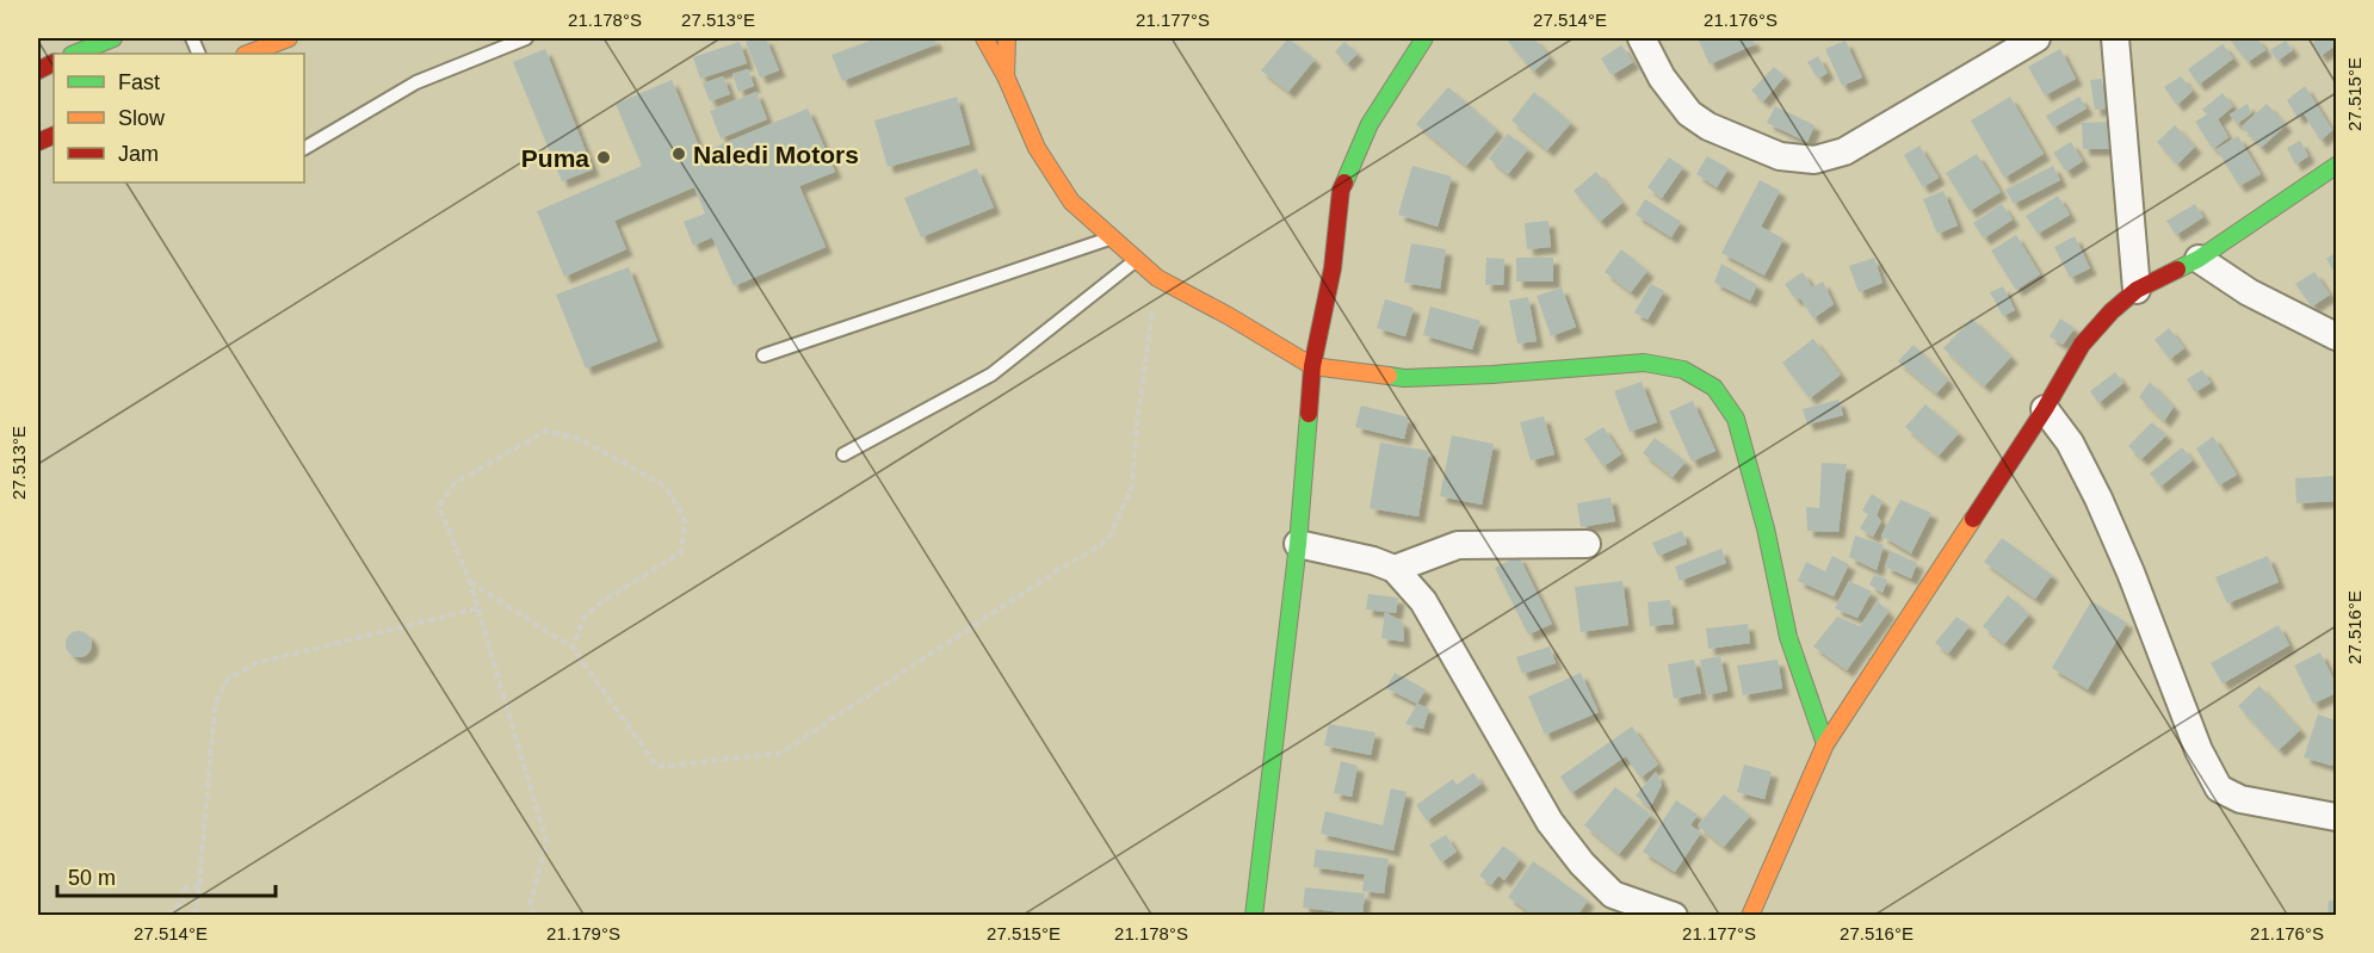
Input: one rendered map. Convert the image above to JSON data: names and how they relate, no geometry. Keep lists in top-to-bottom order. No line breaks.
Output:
{"places":["Naledi Motors","Puma"],"legend":["Fast","Slow","Jam"],"scale_bar":"50 m","coordinates":["21.178°S","27.513°E","21.177°S","27.514°E","21.176°S","27.515°E","27.516°E","21.179°S"]}
